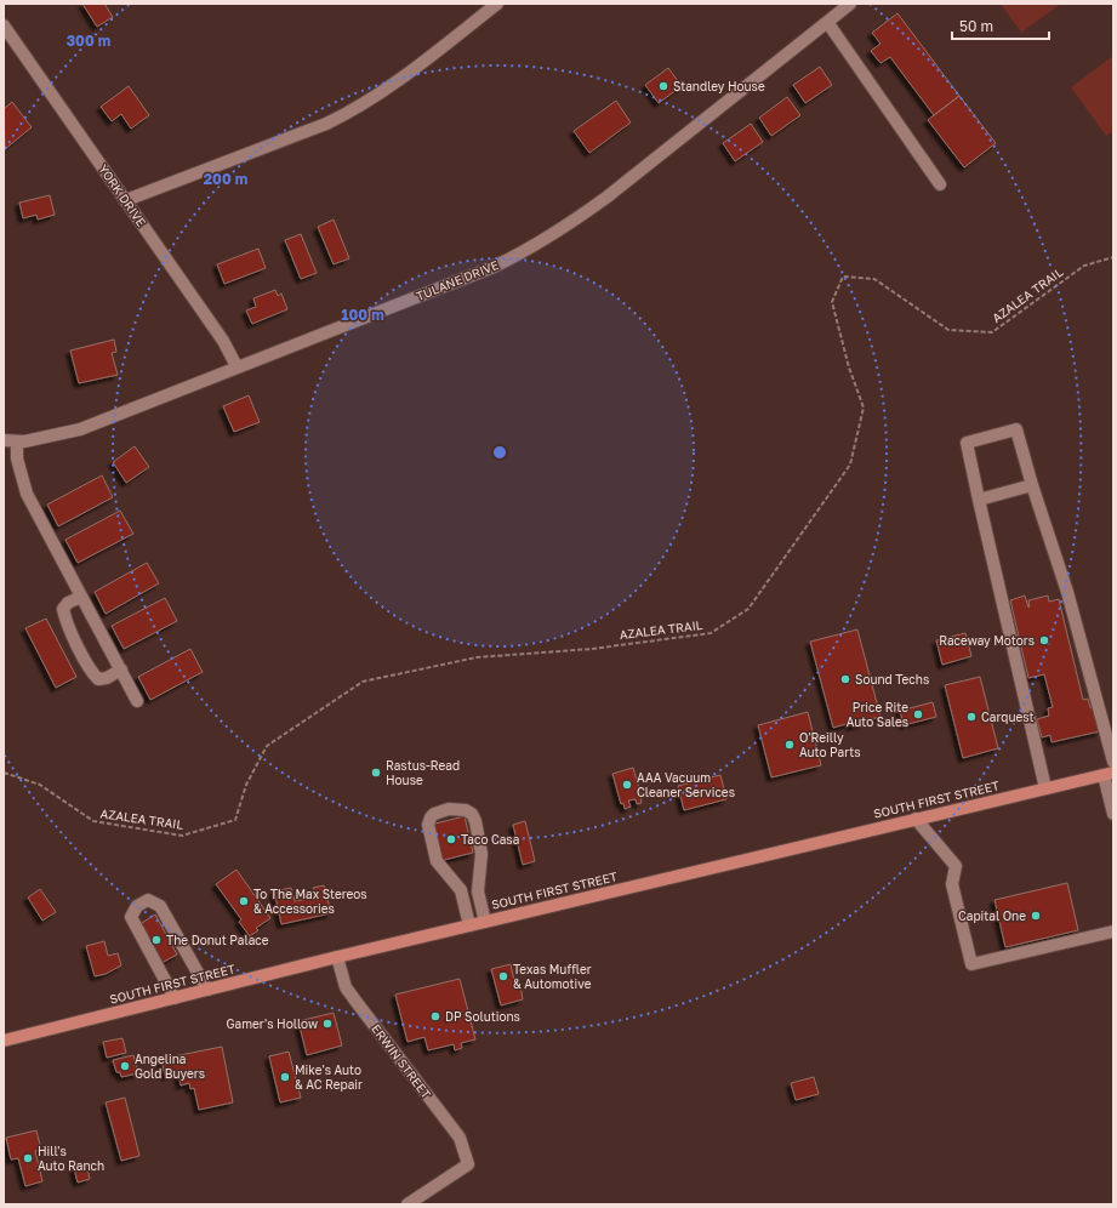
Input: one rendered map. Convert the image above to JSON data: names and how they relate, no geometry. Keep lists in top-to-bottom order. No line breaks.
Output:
{"streets":{"main road":["SOUTH FIRST STREET"],"street":["YORK DRIVE","TULANE DRIVE","ERWIN STREET"],"path":["AZALEA TRAIL"]},"crossings":[["YORK DRIVE","TULANE DRIVE"],["SOUTH FIRST STREET","ERWIN STREET"]],"places":["Standley House","Raceway Motors","Sound Techs","Price Rite Auto Sales","Carquest","O'Reilly Auto Parts","Rastus-Read House","AAA Vacuum Cleaner Services","Taco Casa","To The Max Stereos & Accessories","Capital One","The Donut Palace","Texas Muffler & Automotive","DP Solutions","Gamer's Hollow","Angelina Gold Buyers","Mike's Auto & AC Repair","Hill's Auto Ranch"],"scale_bar":"50 m","rings":["300 m","200 m","100 m"]}
